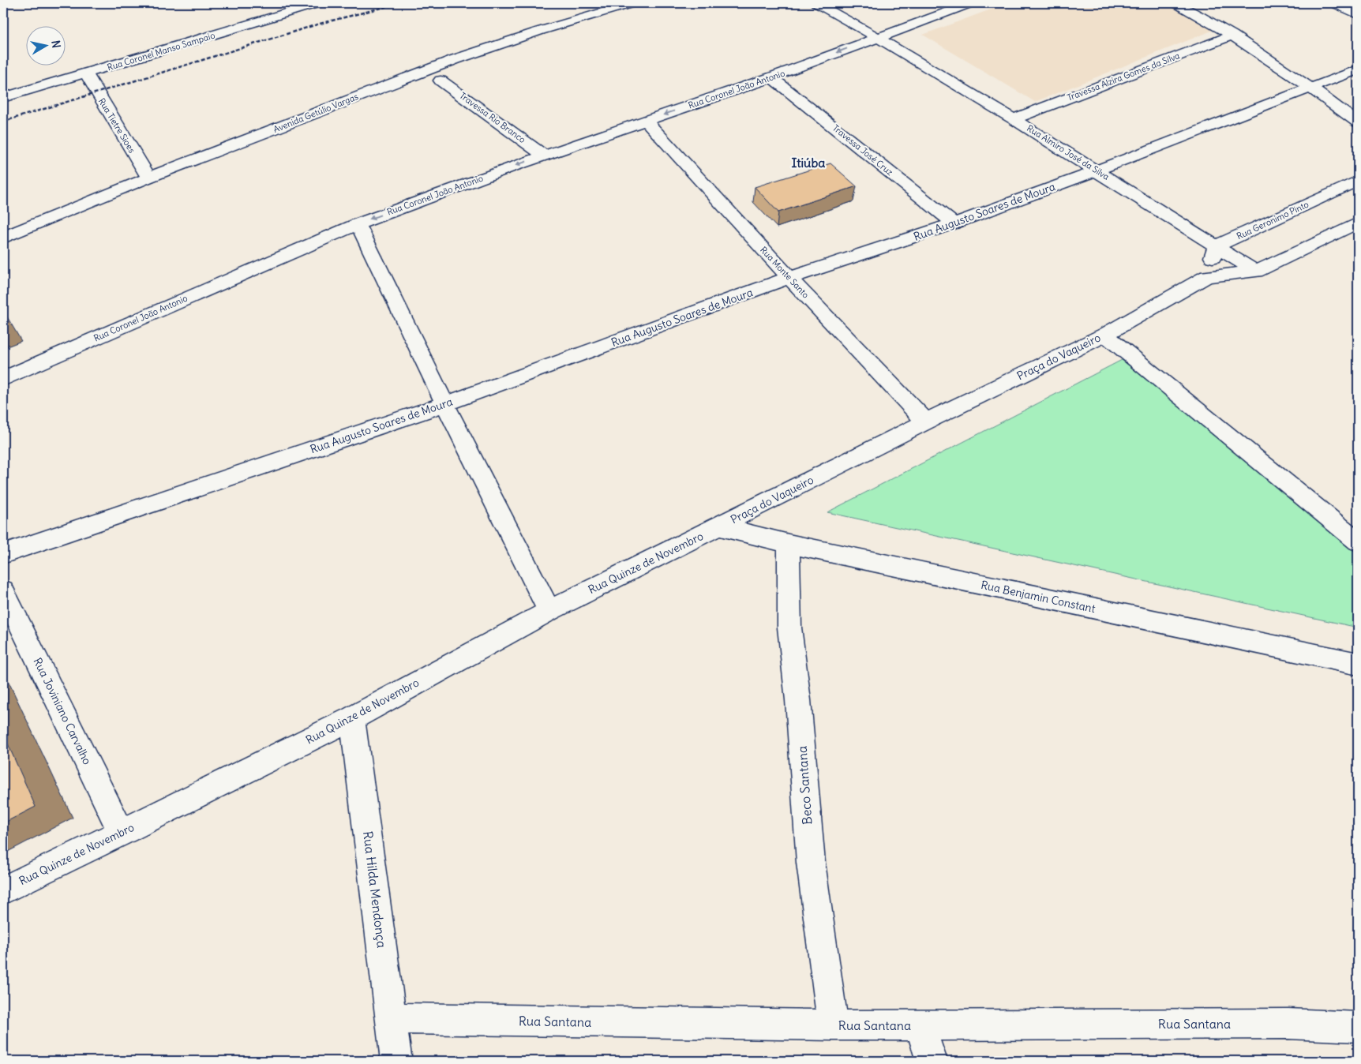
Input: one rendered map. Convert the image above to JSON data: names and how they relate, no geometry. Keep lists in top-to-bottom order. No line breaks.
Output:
{"streets":{"street":["Rua Coronel Manso Sampaio","Travessa Alzira Gomes da Silva","Rua Coronel João Antonio","Avenida Getúlio Vargas","Travessa Rio Branco","Rua Tietre Sioes","Travessa José Cruz","Rua Almiro José da Silva","Rua Augusto Soares de Moura","Rua Geronimo Pinto","Rua Monte Santo","Praça do Vaqueiro","Rua Quinze de Novembro","Rua Benjamin Constant","Rua Joviniano Carvalho","Beco Santana","Rua Hilda Mendonça","Rua Santana"]},"crossings":[["Rua Coronel Manso Sampaio","Rua Tietre Sioes"],["Travessa Alzira Gomes da Silva","Rua Almiro José da Silva"],["Rua Coronel João Antonio","Travessa Rio Branco"],["Rua Coronel João Antonio","Travessa José Cruz"],["Rua Coronel João Antonio","Rua Almiro José da Silva"],["Rua Coronel João Antonio","Rua Monte Santo"],["Avenida Getúlio Vargas","Rua Tietre Sioes"],["Travessa José Cruz","Rua Augusto Soares de Moura"],["Rua Almiro José da Silva","Rua Augusto Soares de Moura"],["Rua Almiro José da Silva","Rua Geronimo Pinto"],["Rua Augusto Soares de Moura","Rua Monte Santo"],["Rua Monte Santo","Praça do Vaqueiro"],["Praça do Vaqueiro","Rua Quinze de Novembro"],["Praça do Vaqueiro","Rua Benjamin Constant"],["Rua Quinze de Novembro","Rua Benjamin Constant"],["Rua Quinze de Novembro","Rua Joviniano Carvalho"],["Rua Quinze de Novembro","Rua Hilda Mendonça"],["Rua Benjamin Constant","Beco Santana"],["Beco Santana","Rua Santana"],["Rua Hilda Mendonça","Rua Santana"]],"one_way":["Rua Coronel João Antonio"],"districts":["Itiúba"],"north":"right"}
